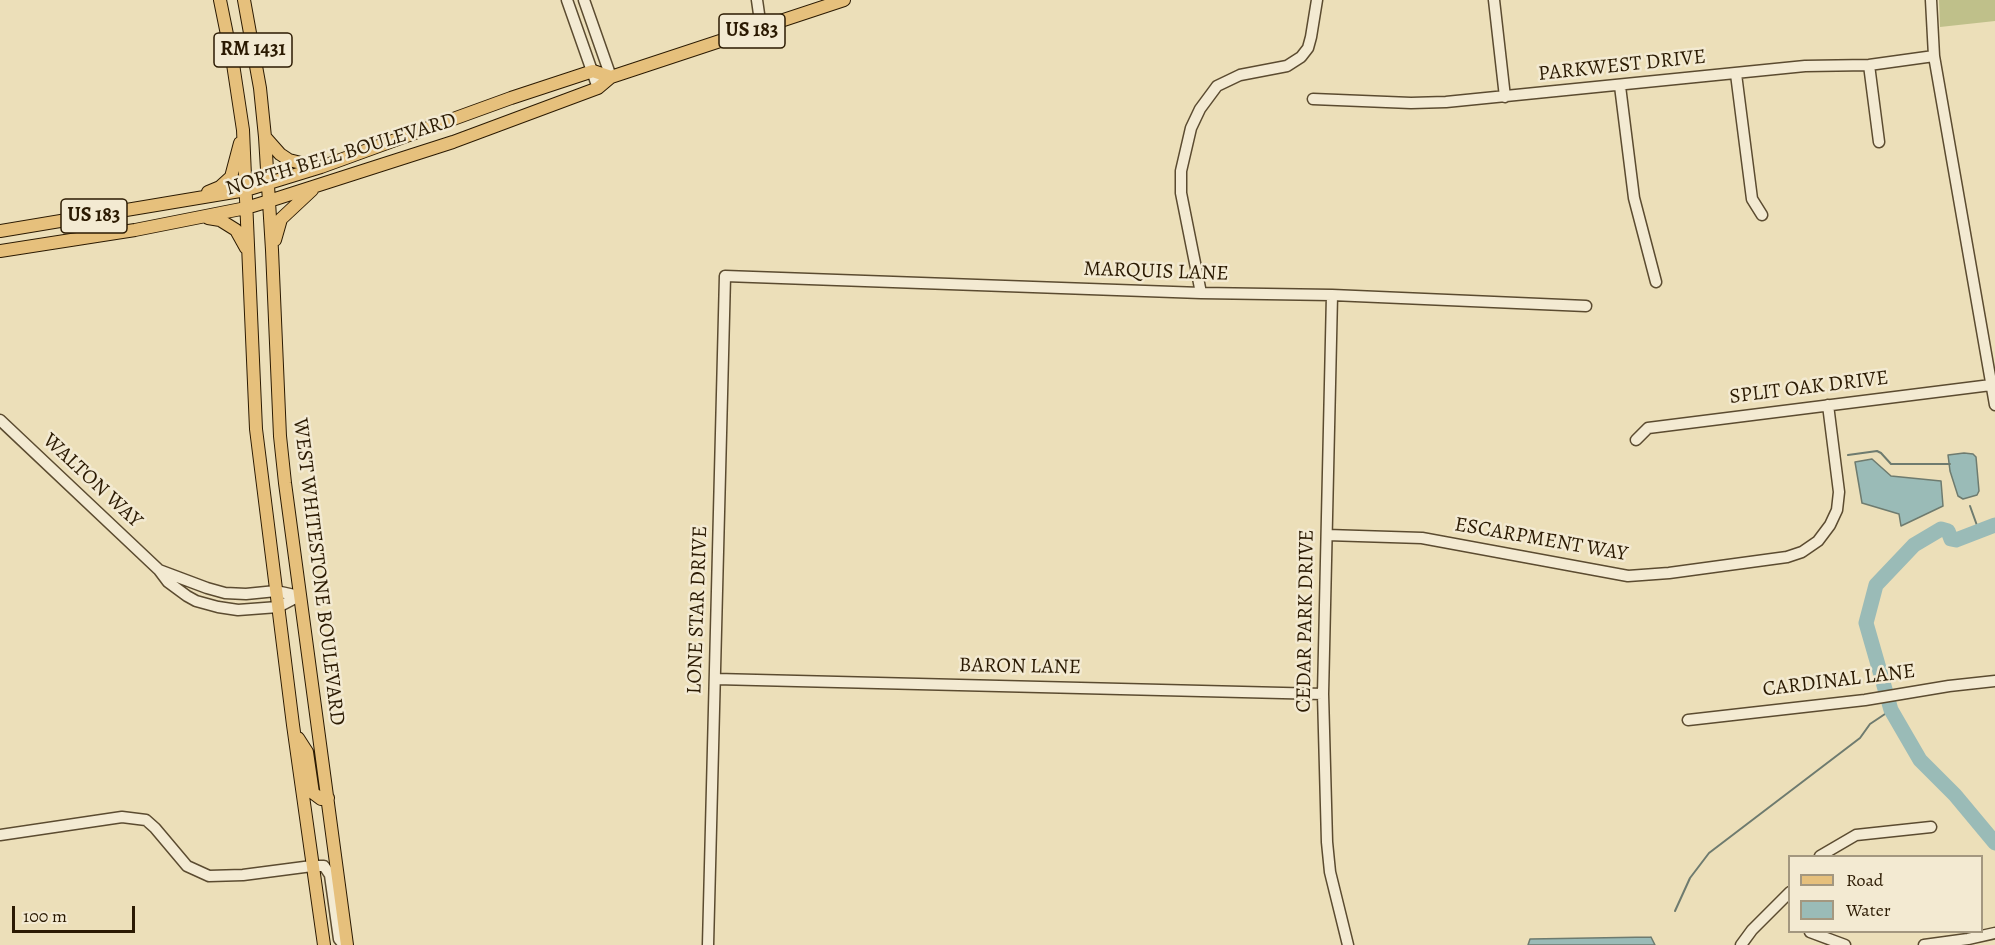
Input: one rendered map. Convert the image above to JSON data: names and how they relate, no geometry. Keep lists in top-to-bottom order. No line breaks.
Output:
{"streets":{"main road":["US 183","RM 1431","NORTH BELL BOULEVARD","WEST WHITESTONE BOULEVARD"],"street":["PARKWEST DRIVE","MARQUIS LANE","SPLIT OAK DRIVE","WALTON WAY","ESCARPMENT WAY","LONE STAR DRIVE","CEDAR PARK DRIVE","BARON LANE","CARDINAL LANE"]},"crossings":[["RM 1431","NORTH BELL BOULEVARD"],["RM 1431","WEST WHITESTONE BOULEVARD"],["NORTH BELL BOULEVARD","WEST WHITESTONE BOULEVARD"],["MARQUIS LANE","LONE STAR DRIVE"],["MARQUIS LANE","CEDAR PARK DRIVE"],["SPLIT OAK DRIVE","ESCARPMENT WAY"],["WALTON WAY","WEST WHITESTONE BOULEVARD"],["ESCARPMENT WAY","CEDAR PARK DRIVE"],["LONE STAR DRIVE","BARON LANE"],["CEDAR PARK DRIVE","BARON LANE"]],"legend":["Road","Water"],"scale_bar":"100 m"}
